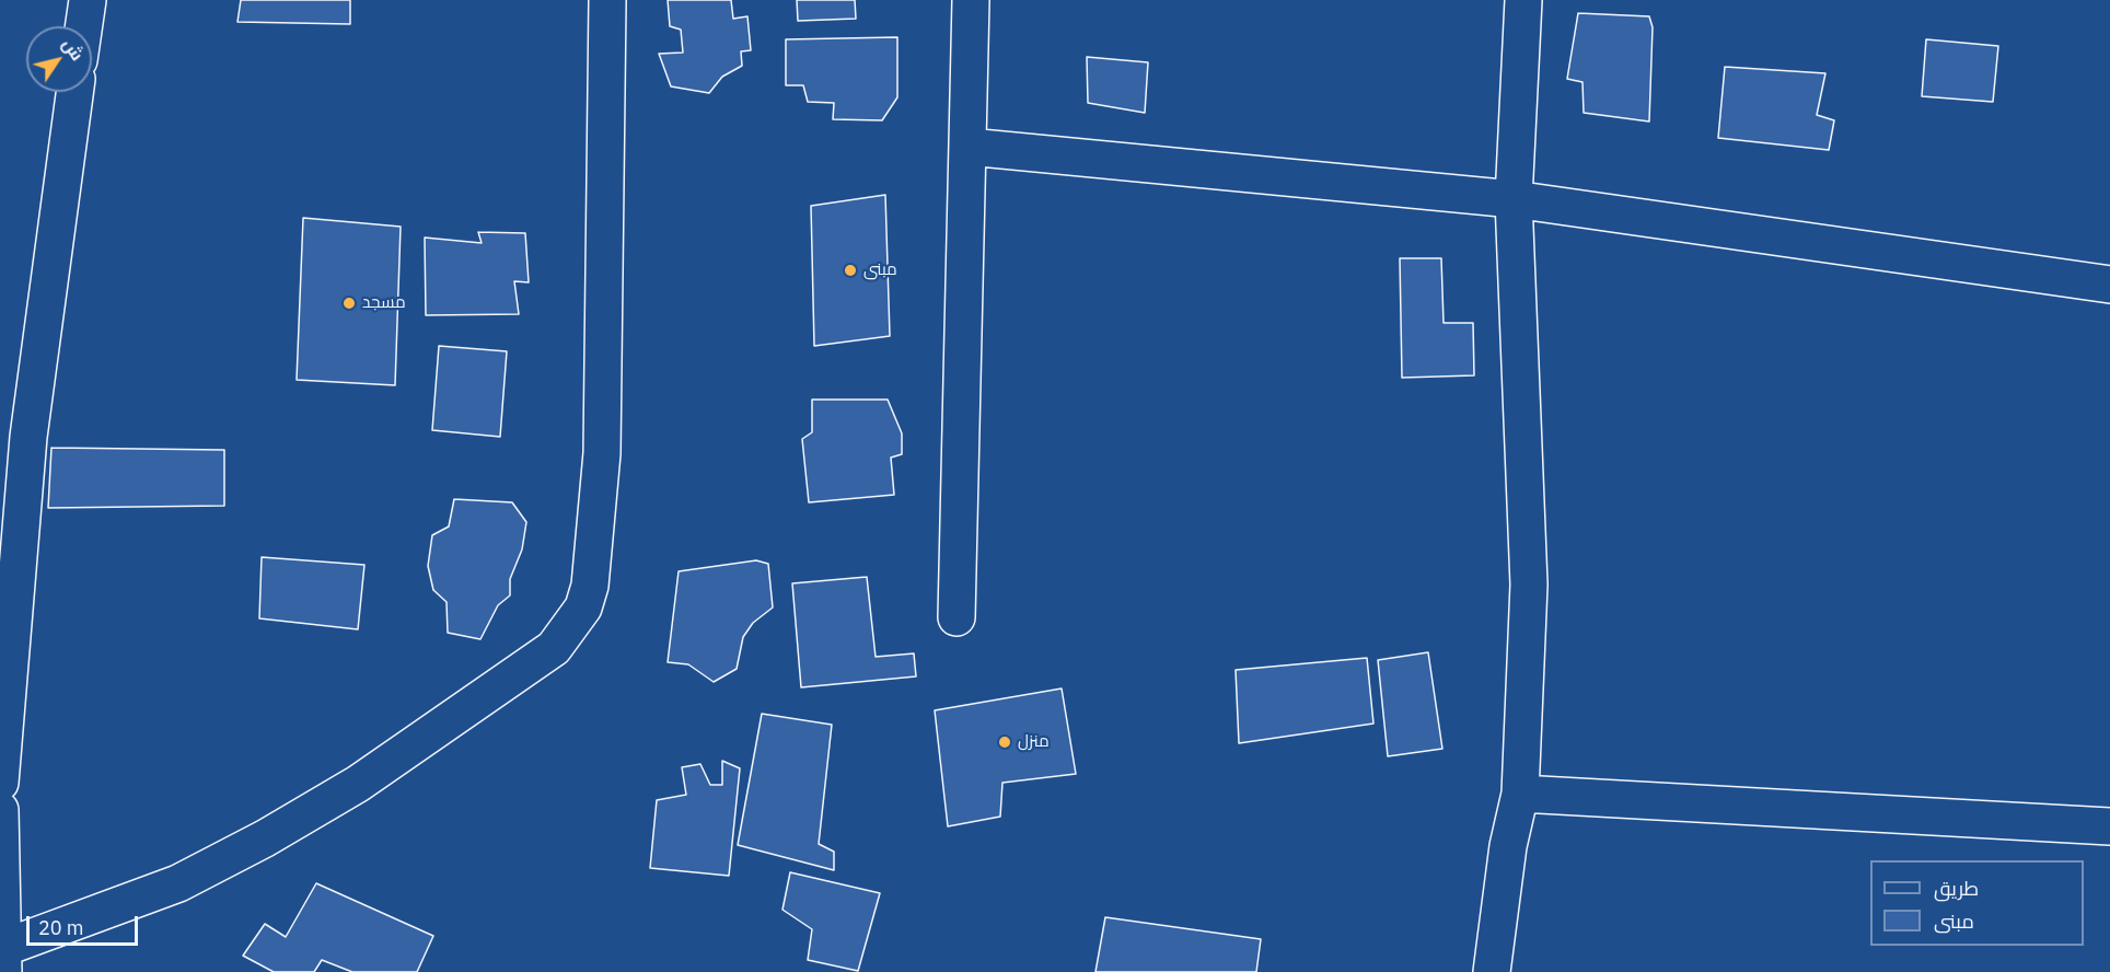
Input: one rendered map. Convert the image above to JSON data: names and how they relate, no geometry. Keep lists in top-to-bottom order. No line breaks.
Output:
{"places":["مبنى","مسجد","منزل"],"legend":["طريق","مبنى"],"scale_bar":"20 m","north":"top right"}
